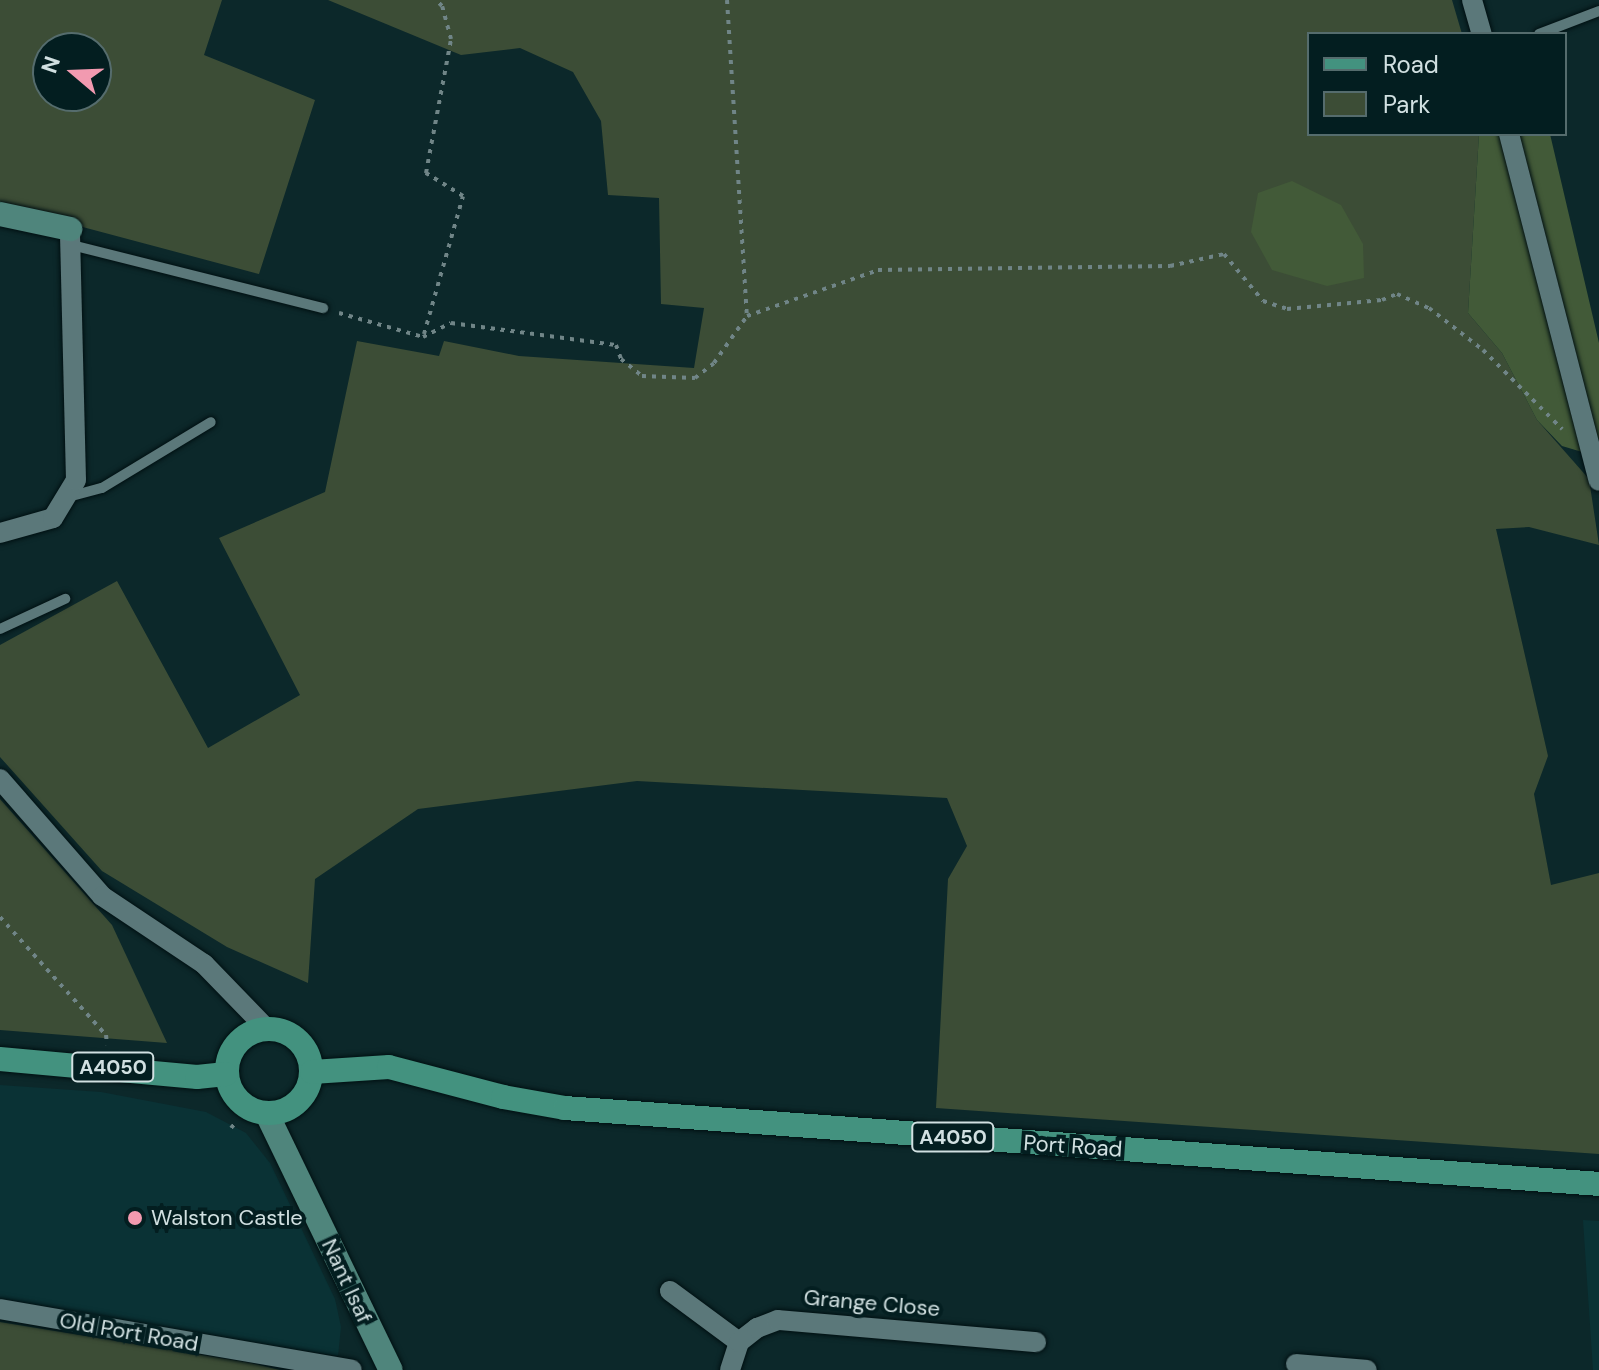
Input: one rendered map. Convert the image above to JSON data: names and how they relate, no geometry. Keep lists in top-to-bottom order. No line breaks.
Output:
{"streets":{"main road":["A4050","Port Road"],"street":["Nant Isaf","Grange Close","Old Port Road"]},"crossings":[["A4050","Port Road"],["A4050","Nant Isaf"],["Port Road","Nant Isaf"]],"places":["Walston Castle"],"legend":["Road","Park"],"north":"left"}
